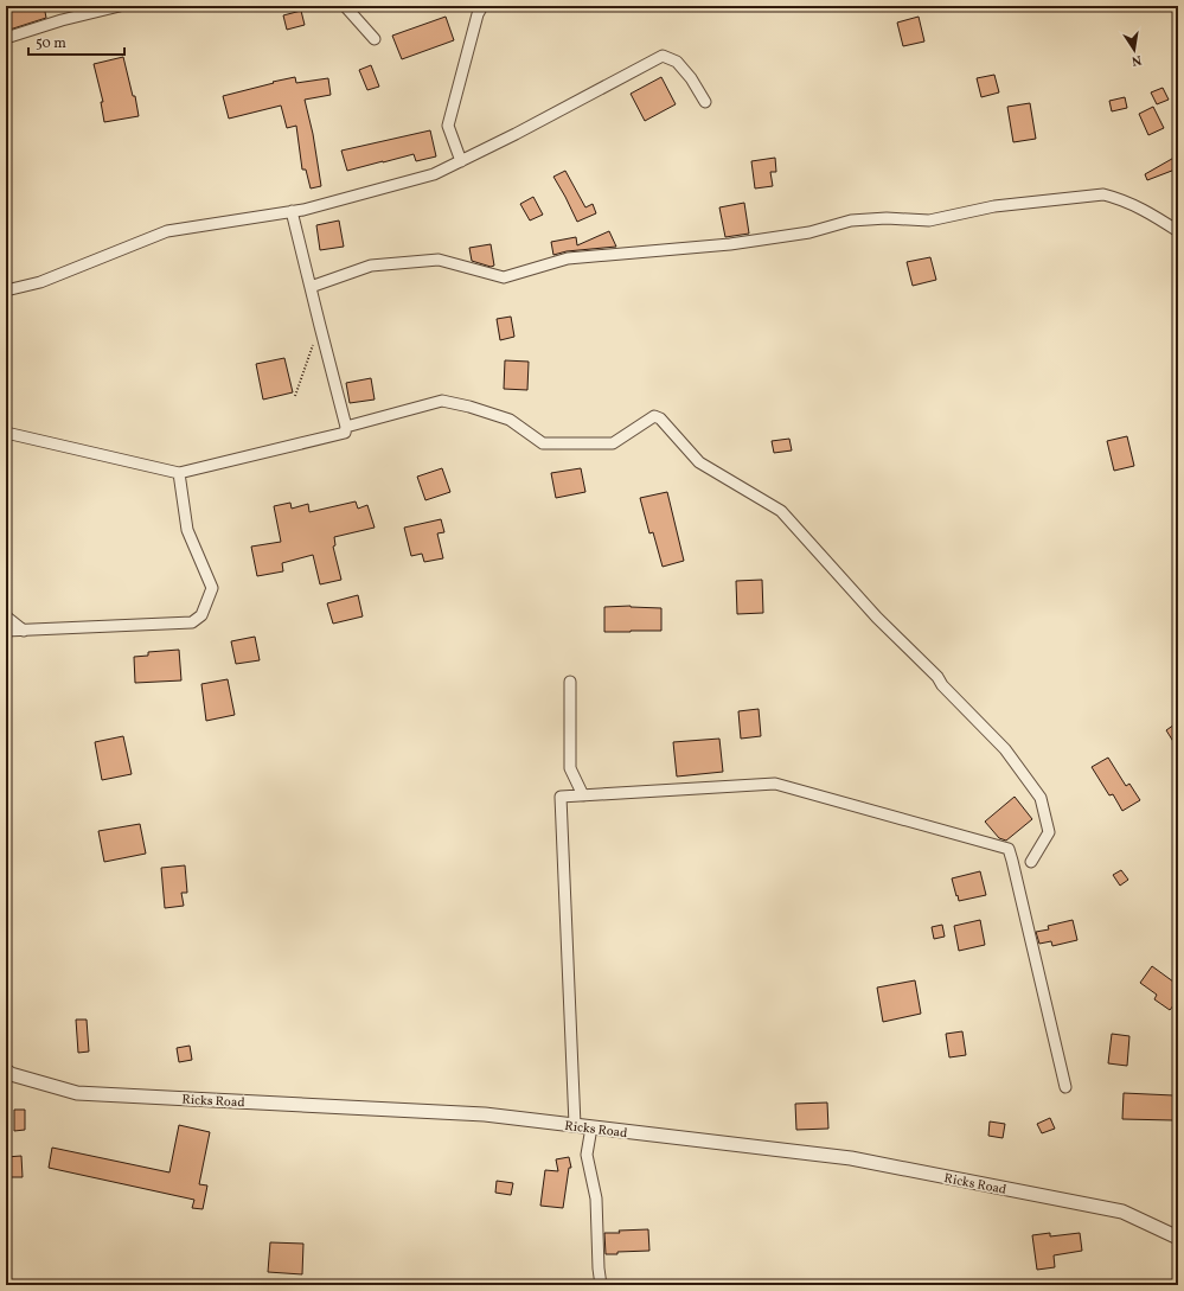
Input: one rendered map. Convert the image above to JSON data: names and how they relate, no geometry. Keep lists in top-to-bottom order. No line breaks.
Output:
{"streets":{"street":["Ricks Road"]},"scale_bar":"50 m","north":"bottom"}
